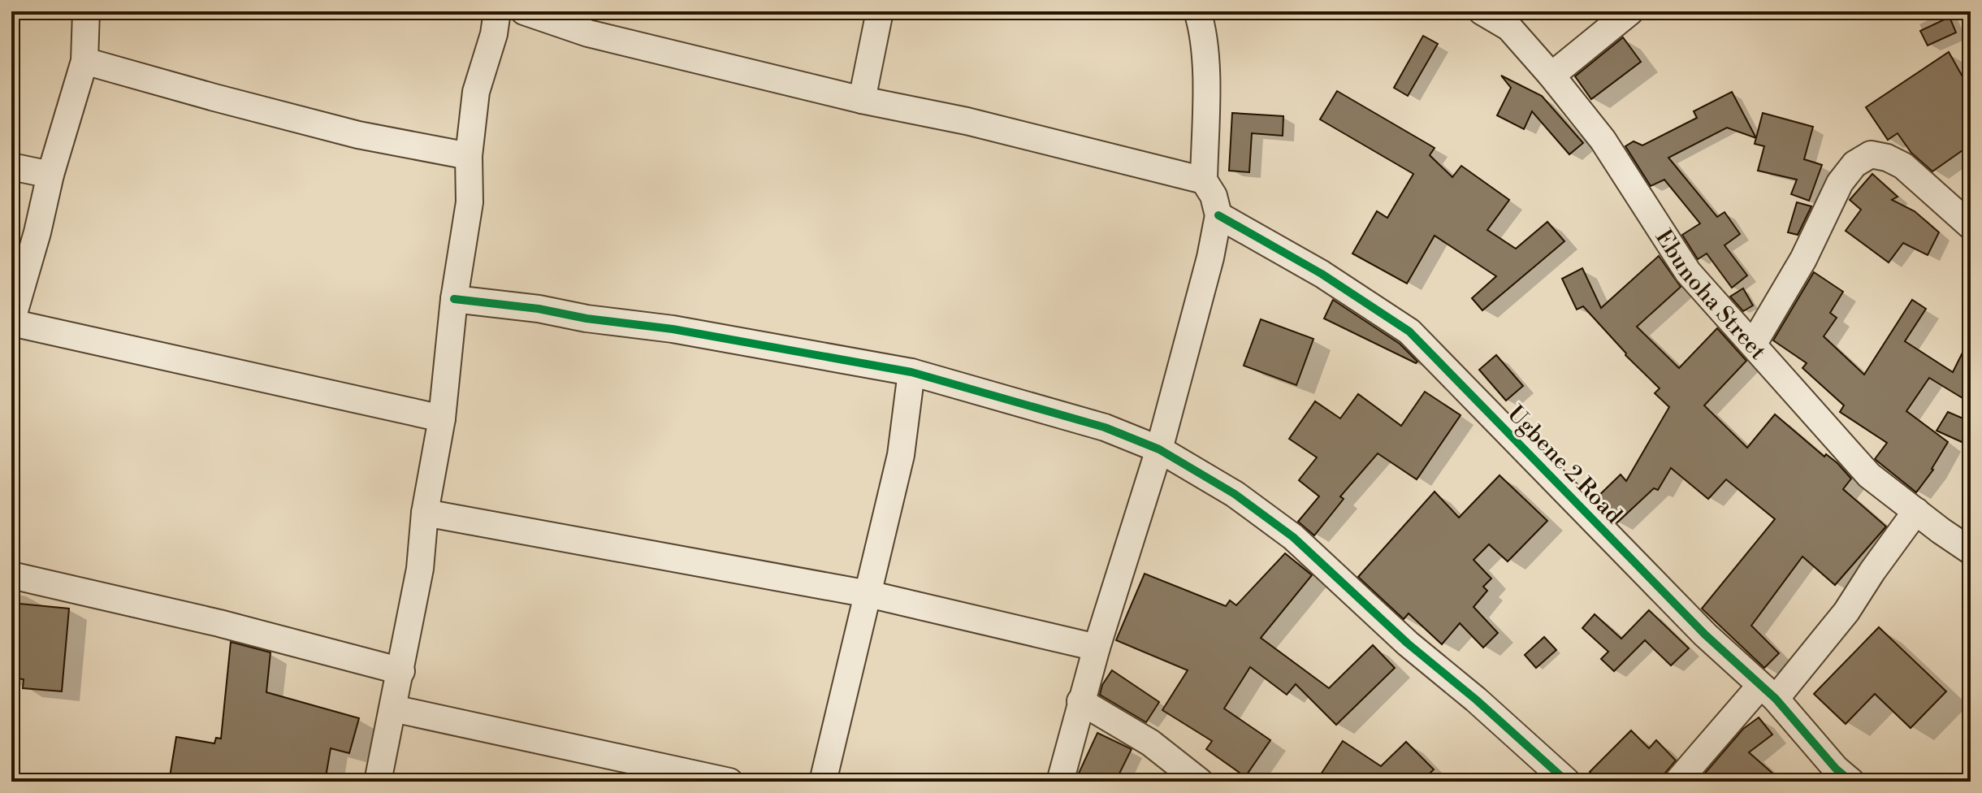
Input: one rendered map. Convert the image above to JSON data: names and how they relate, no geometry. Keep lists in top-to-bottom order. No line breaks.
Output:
{"streets":{"street":["Ebunoha Street","Ugbene 2 Road"]}}
